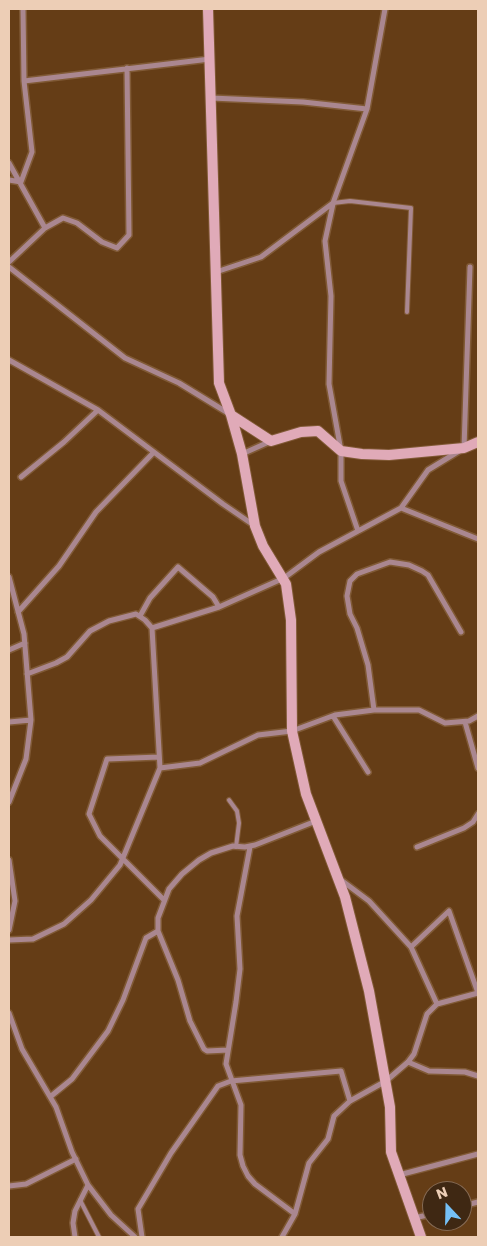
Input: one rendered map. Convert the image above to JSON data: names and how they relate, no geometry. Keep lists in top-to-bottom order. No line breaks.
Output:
{"north":"top"}
